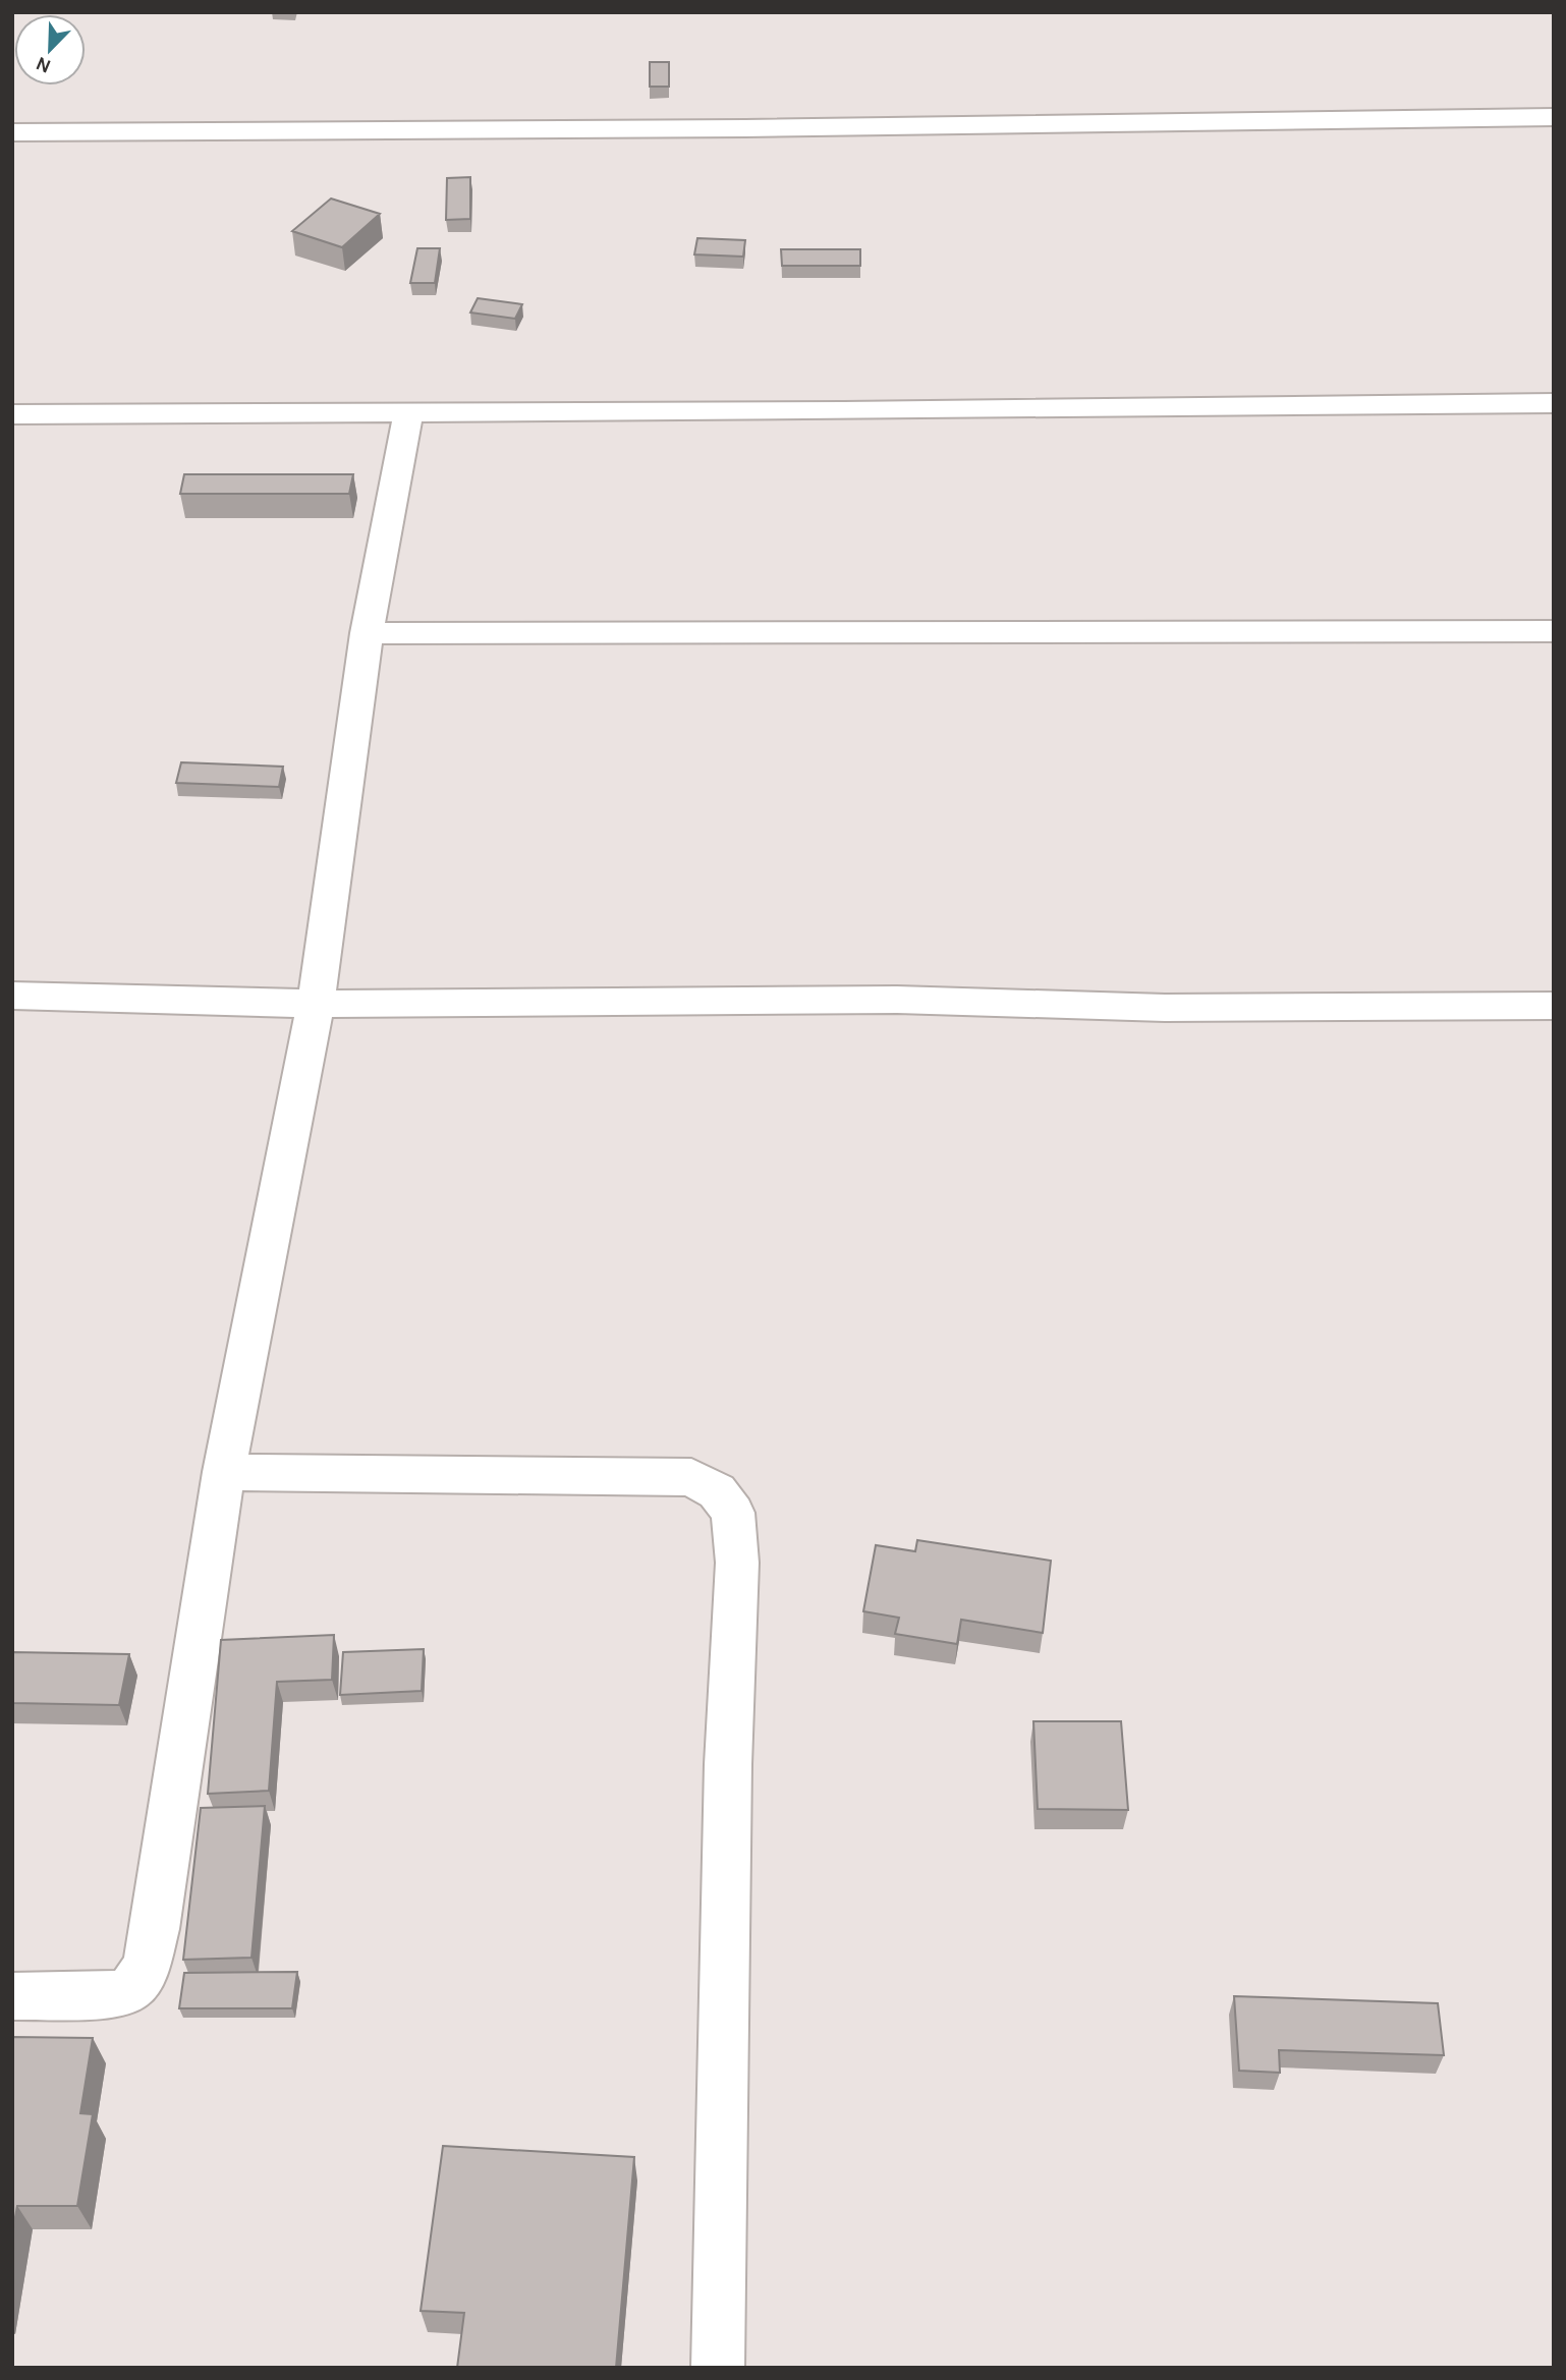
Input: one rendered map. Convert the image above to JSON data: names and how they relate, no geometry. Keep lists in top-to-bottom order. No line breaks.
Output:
{"north":"bottom left"}
